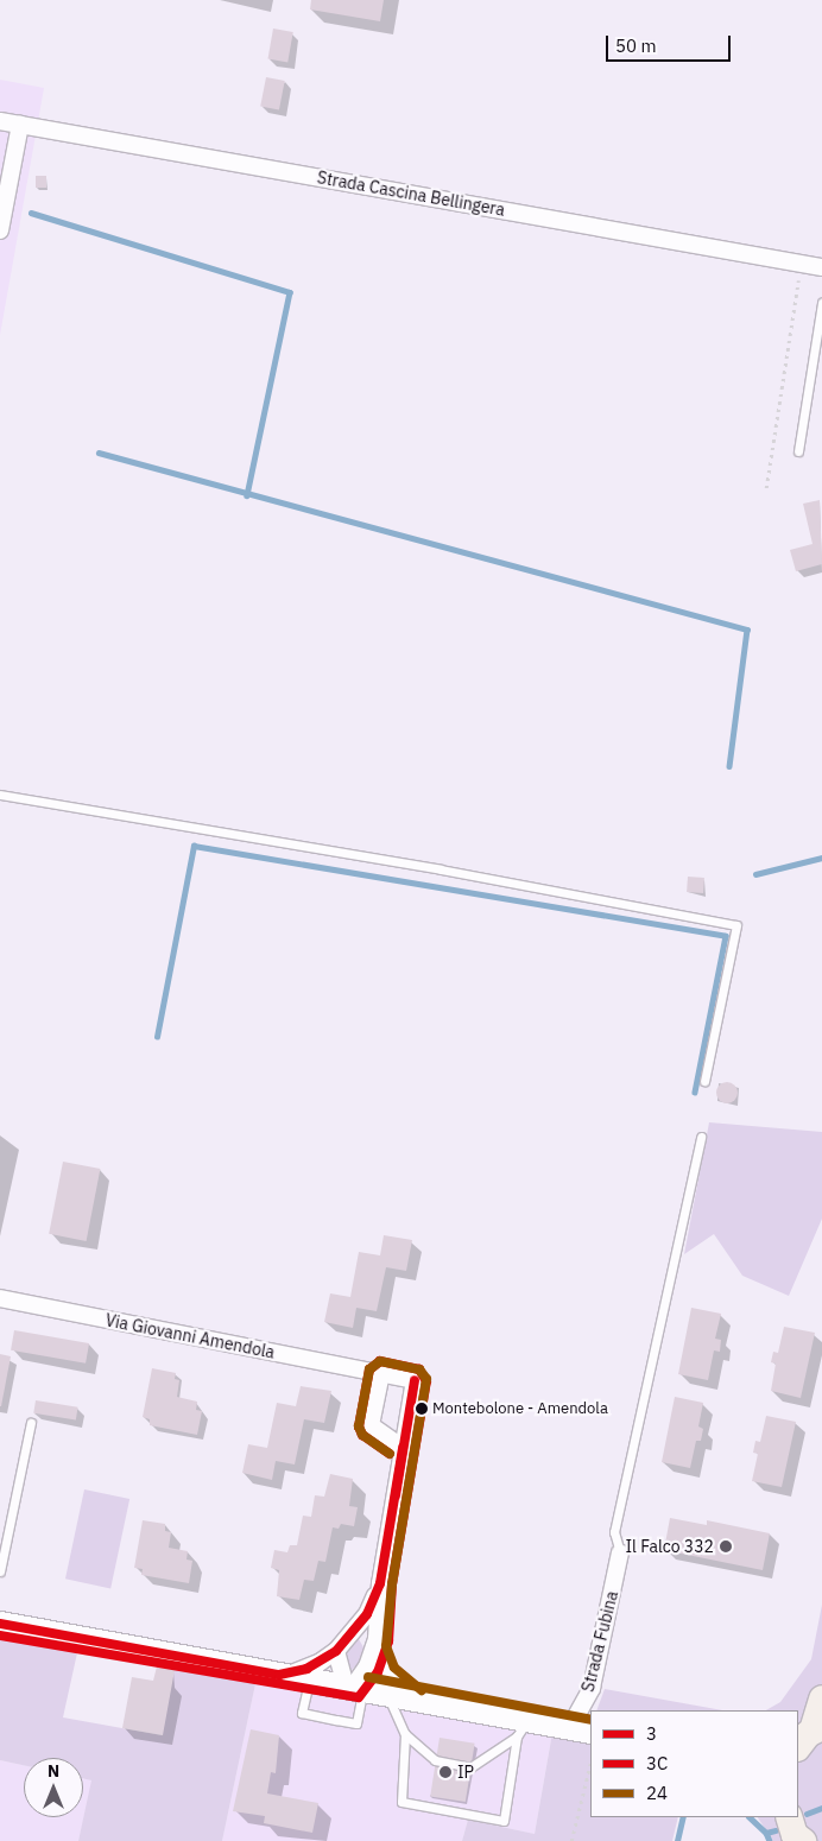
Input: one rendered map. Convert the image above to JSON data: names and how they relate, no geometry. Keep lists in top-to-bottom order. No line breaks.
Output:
{"streets":{"street":["Strada Cascina Bellingera","Via Giovanni Amendola","Strada Fubina"]},"places":["Montebolone - Amendola","Il Falco 332","IP"],"lines":["transit line 3C","transit line 24","transit line 3"],"legend":["3","3C","24"],"scale_bar":"50 m","north":"top"}
